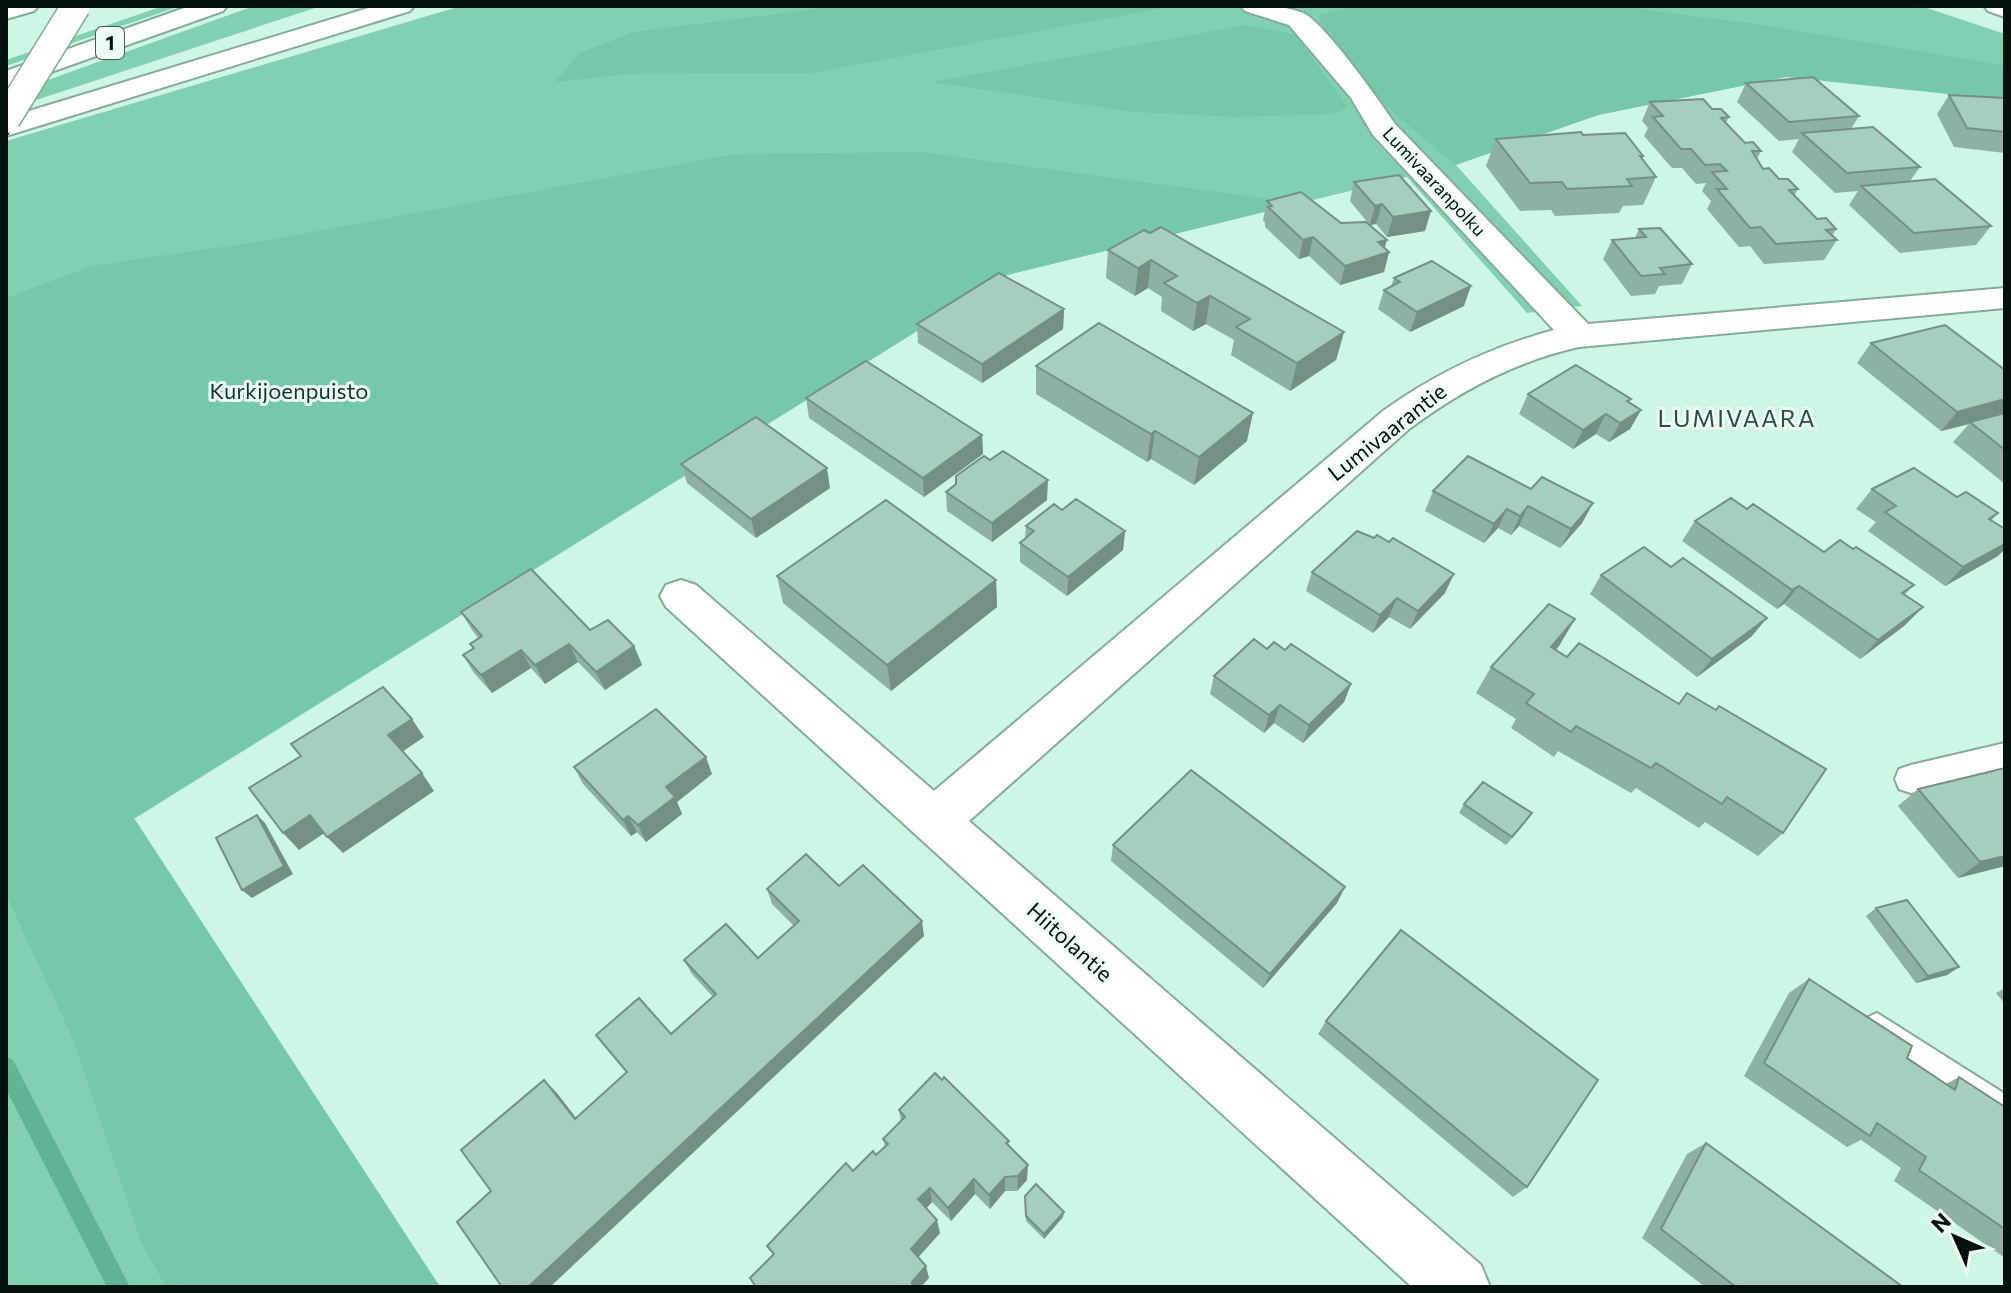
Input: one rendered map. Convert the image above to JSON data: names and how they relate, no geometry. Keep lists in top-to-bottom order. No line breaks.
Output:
{"streets":{"main road":["1","Lumivaaranpolku","Lumivaarantie","Hiitolantie"]},"crossings":[["Lumivaaranpolku","Lumivaarantie"],["Lumivaarantie","Hiitolantie"]],"districts":["LUMIVAARA"],"parks":["Kurkijoenpuisto"],"north":"top left"}
